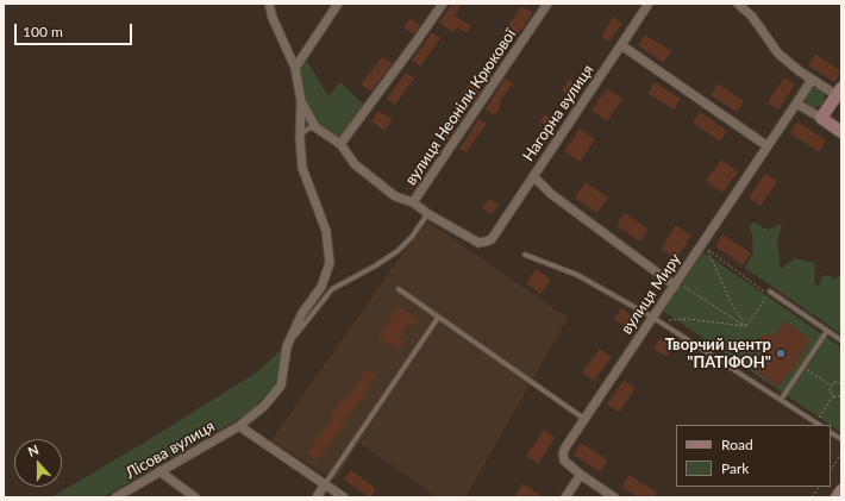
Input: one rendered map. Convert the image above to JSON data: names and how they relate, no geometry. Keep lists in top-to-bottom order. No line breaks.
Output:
{"streets":{"street":["вулиця Неоніли Крюкової","Нагорна вулиця","вулиця Миру","Лісова вулиця"]},"places":["Творчий центр \"ПАТІФОН\""],"legend":["Road","Park"],"scale_bar":"100 m","north":"top"}
